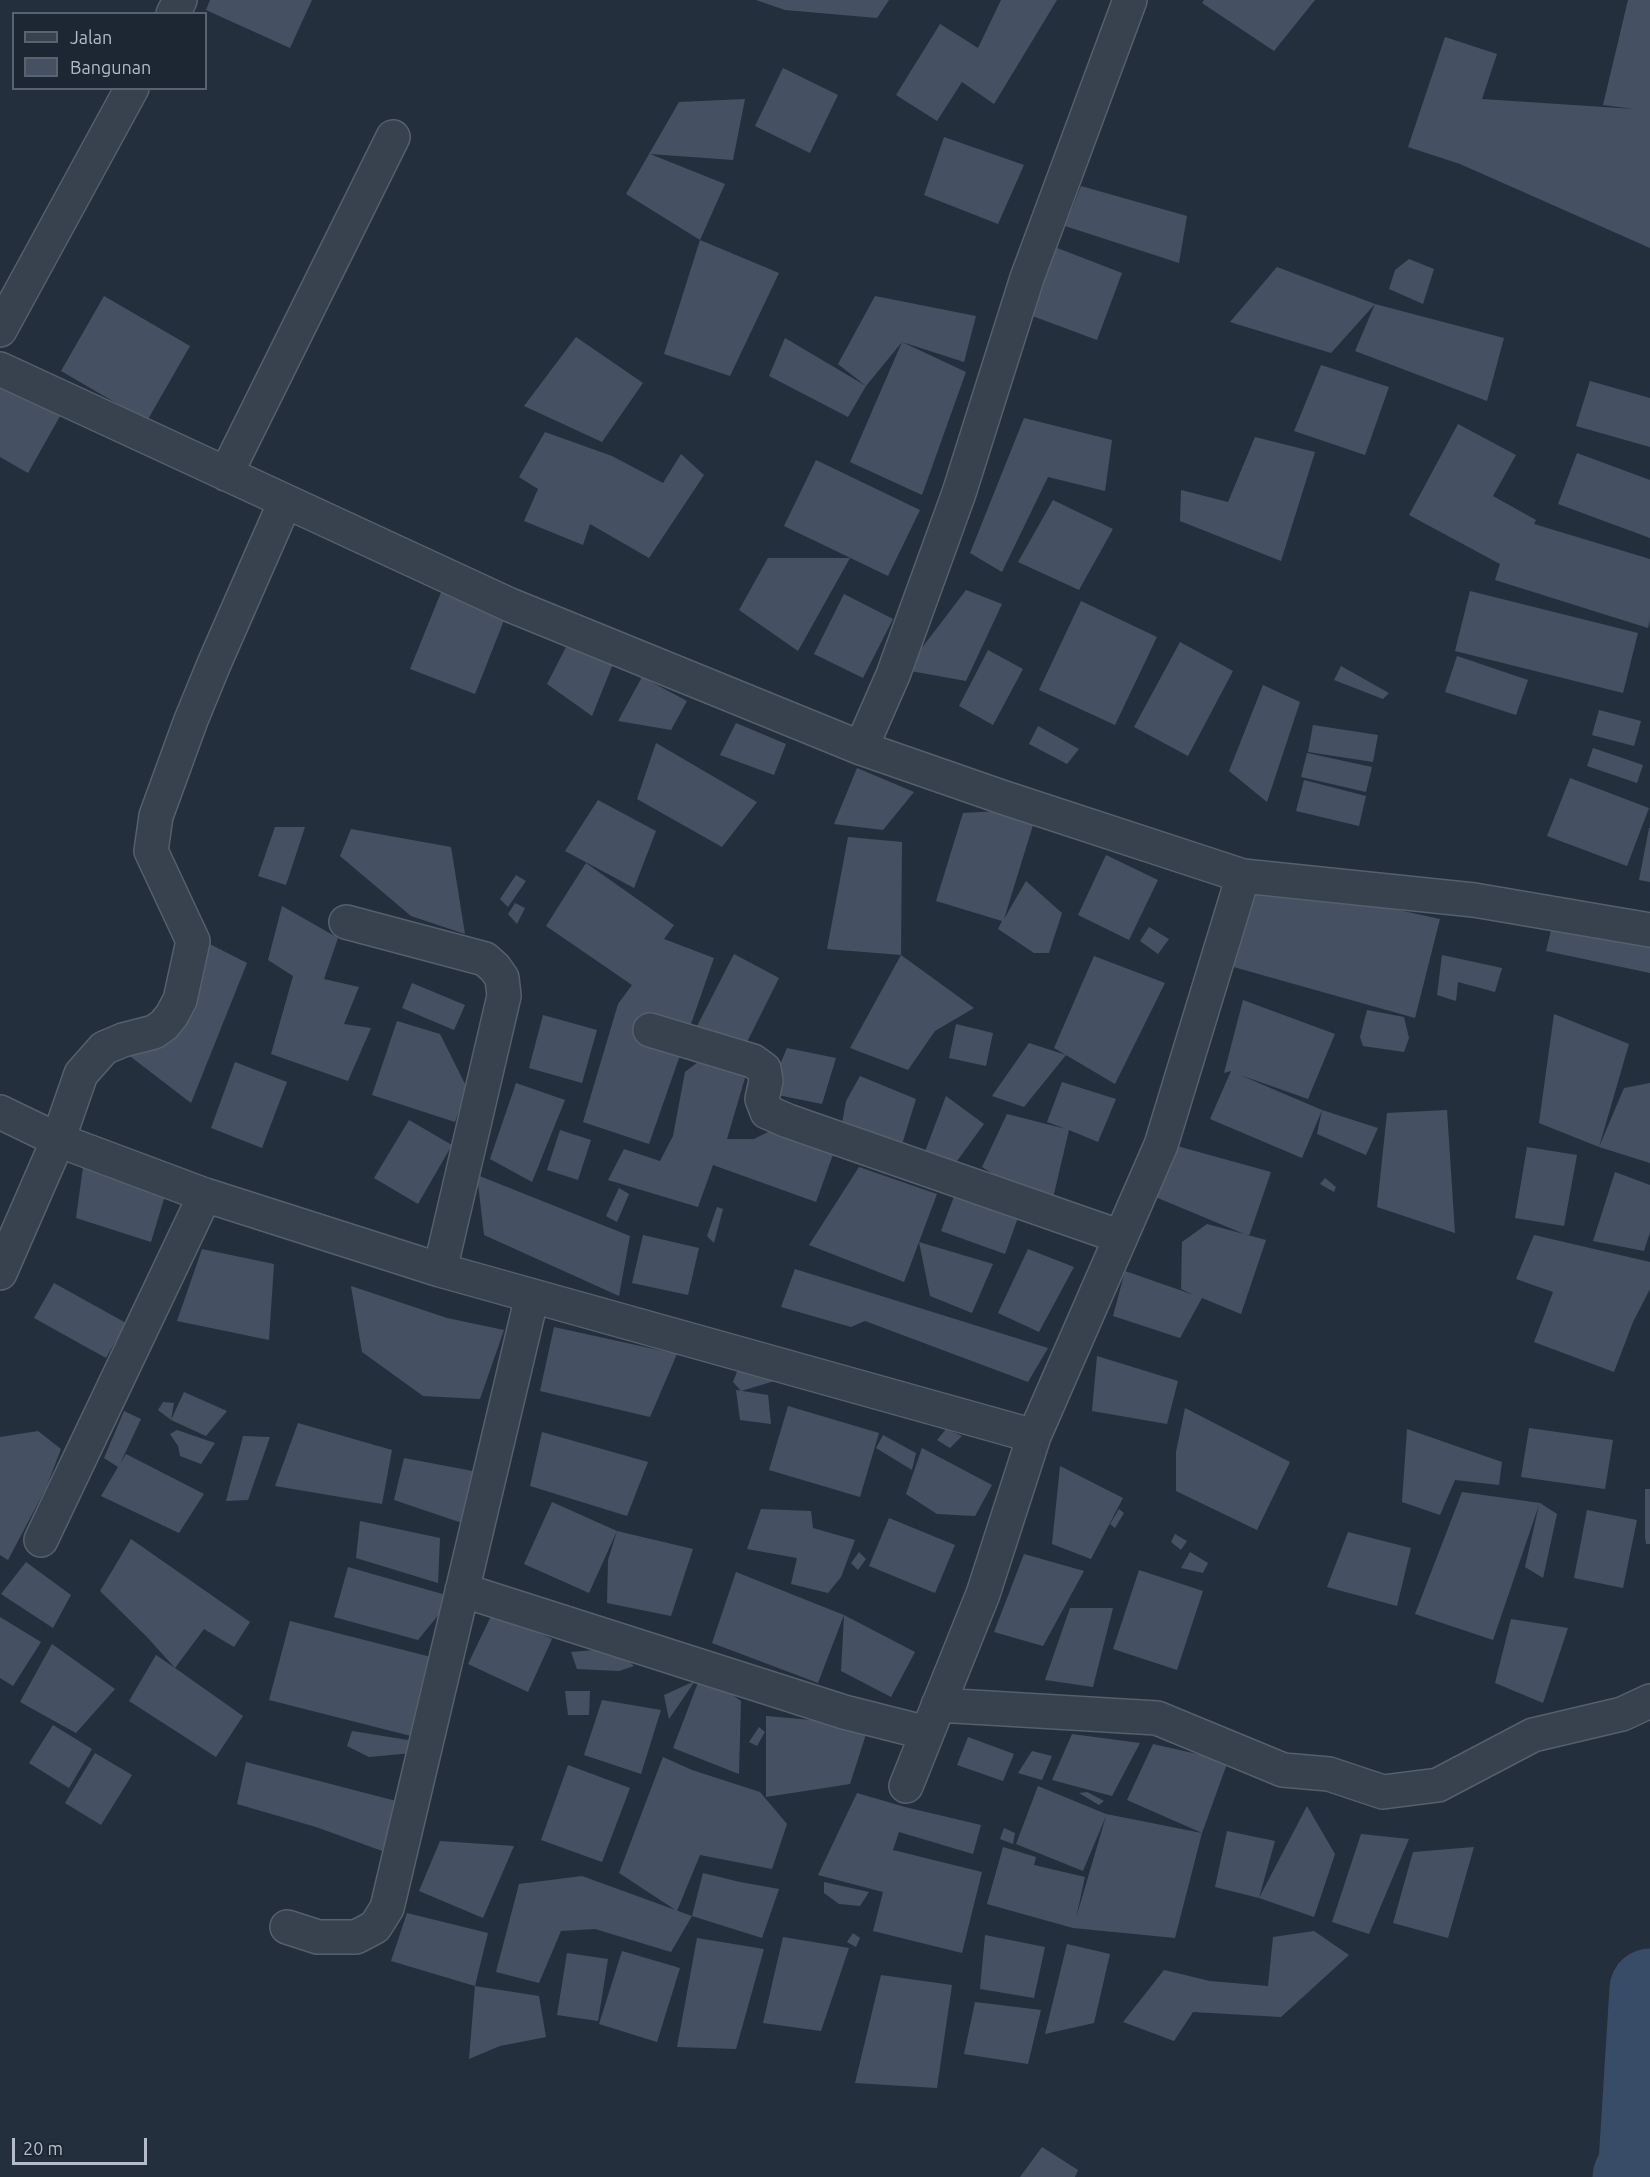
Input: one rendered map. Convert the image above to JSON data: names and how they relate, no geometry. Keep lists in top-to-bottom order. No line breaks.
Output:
{"legend":["Jalan","Bangunan"],"scale_bar":"20 m"}
